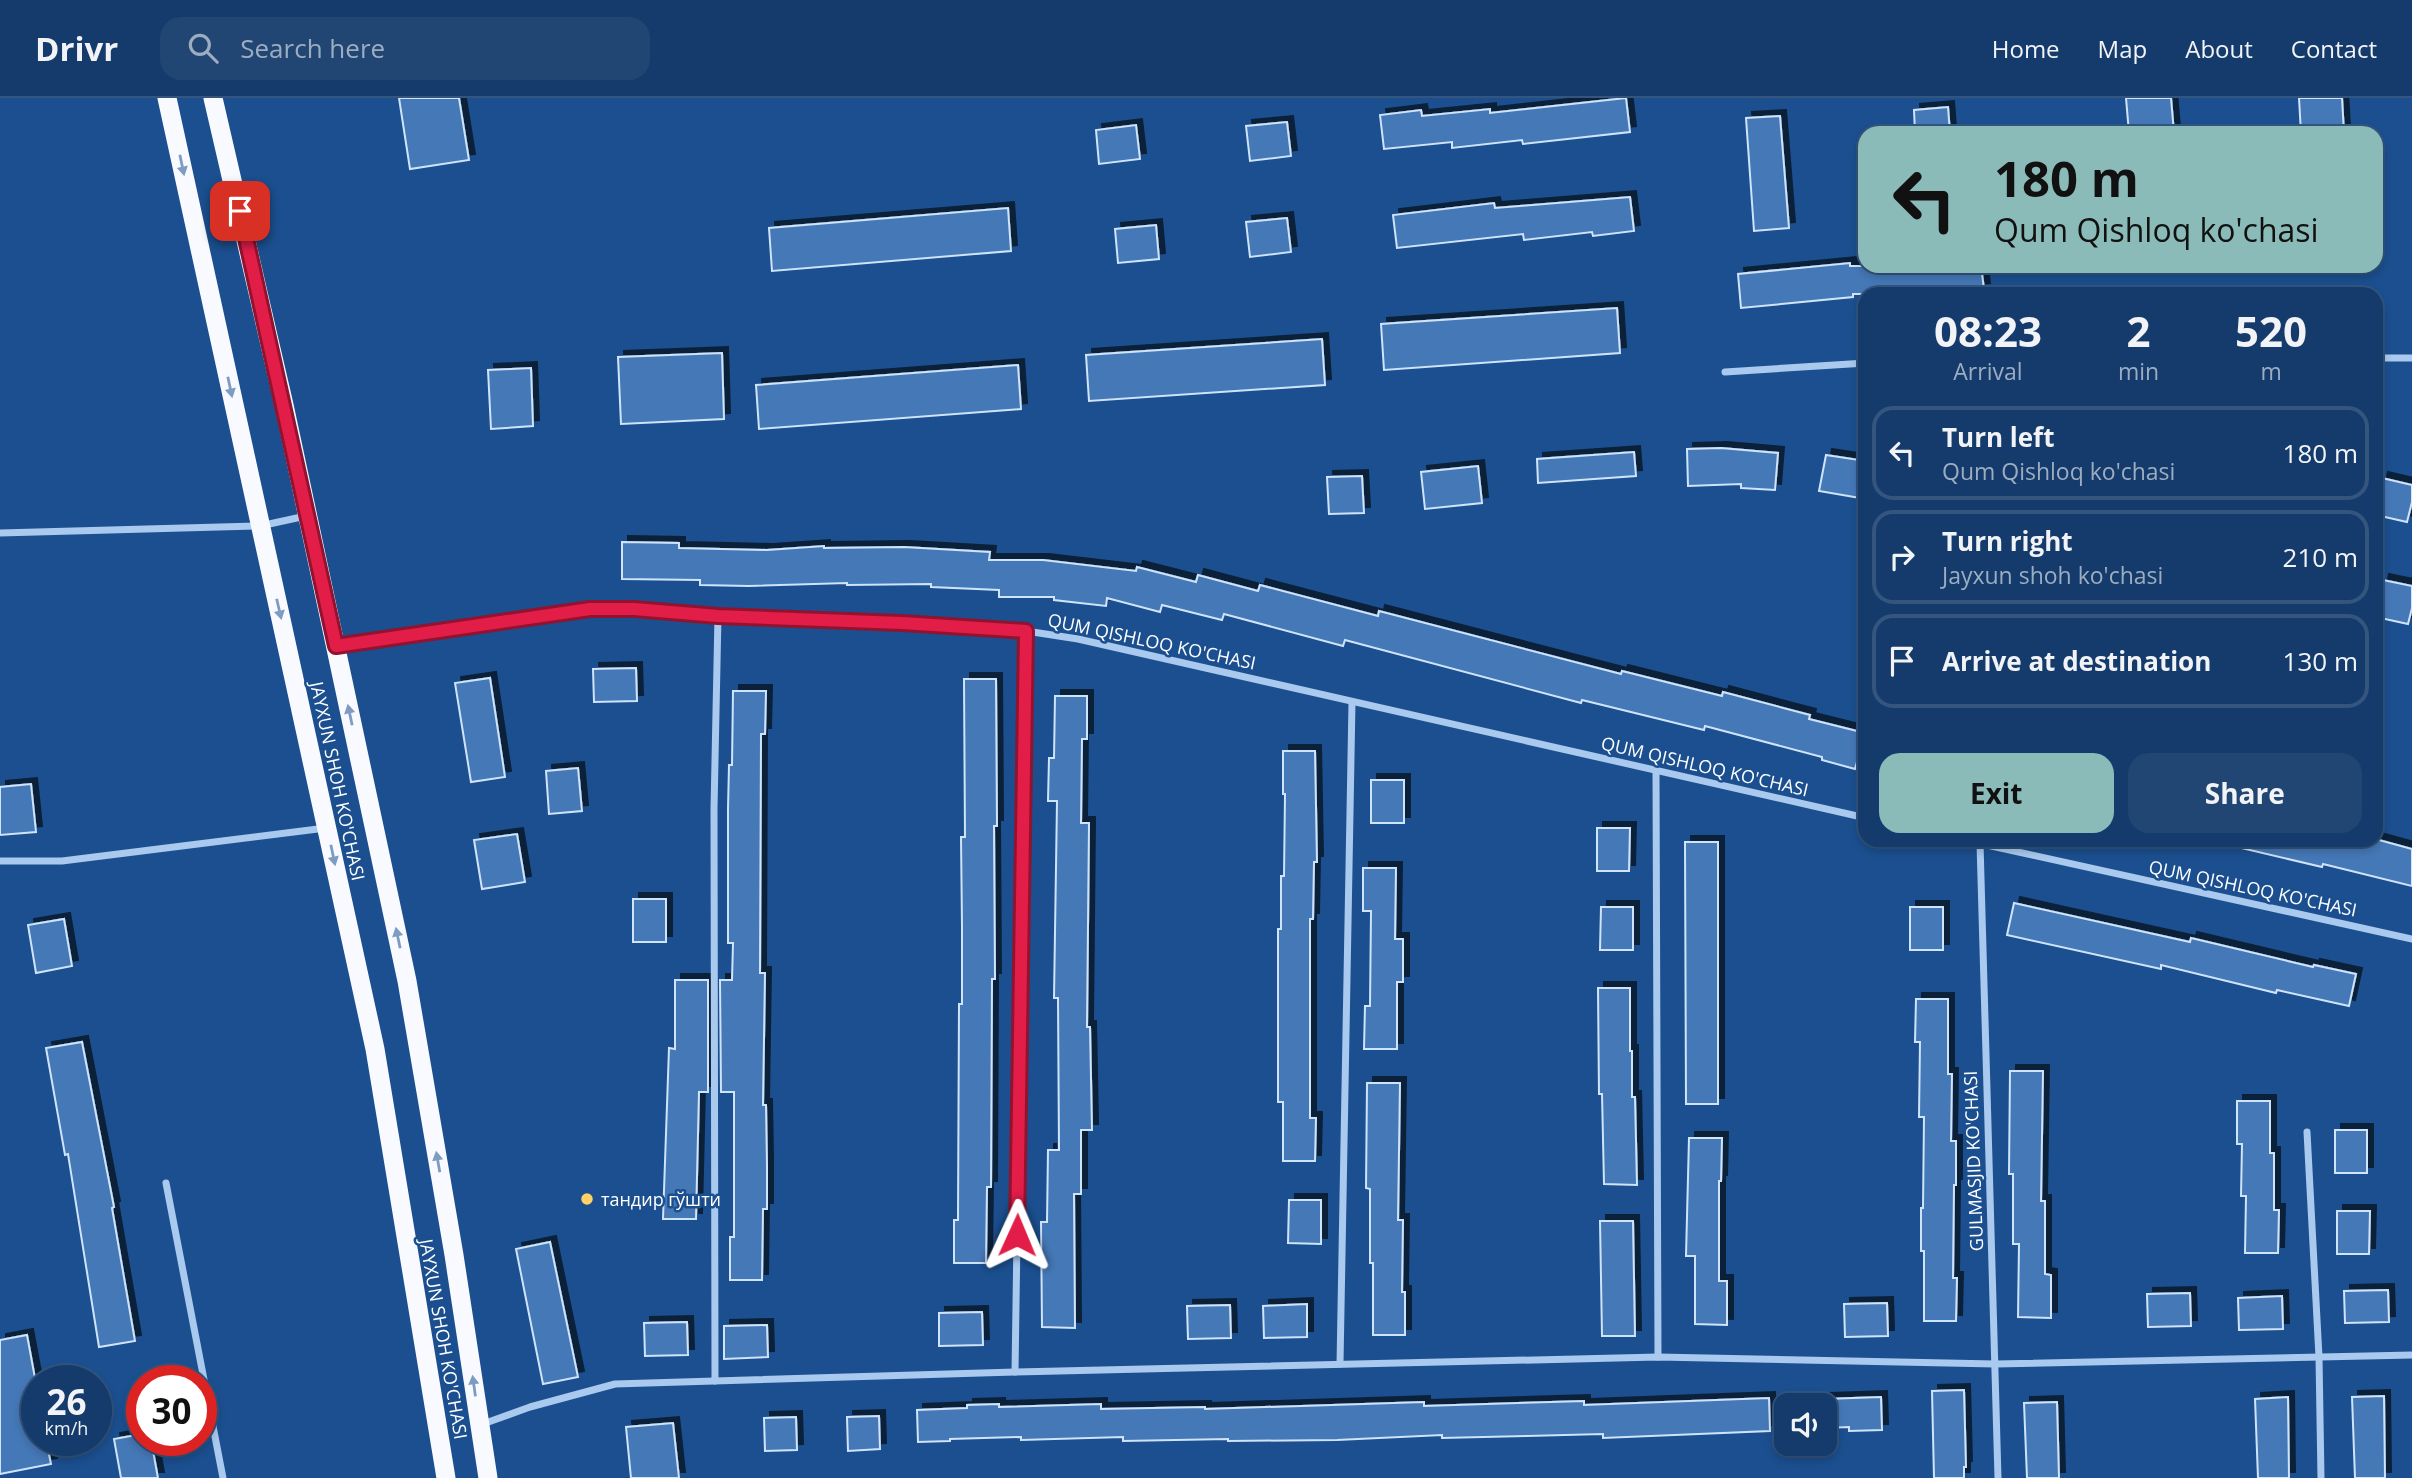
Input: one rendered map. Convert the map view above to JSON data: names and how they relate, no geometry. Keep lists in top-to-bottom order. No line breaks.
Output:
{"streets":{"highway":["JAYXUN SHOH KO'CHASI"],"street":["QUM QISHLOQ KO'CHASI","GULMASJID KO'CHASI"]},"crossings":[["QUM QISHLOQ KO'CHASI","JAYXUN SHOH KO'CHASI"]],"places":["тандир гўшти"],"page":{"header":"Drivr","search":"Search here","nav":["Home","Map","About","Contact"],"turn":["180 m","Qum Qishloq ko'chasi"],"eta":["08:23","Arrival","2","min","520","m"],"list":[{"name":"Turn left","note":"Qum Qishloq ko'chasi","value":"180 m"},{"name":"Turn right","note":"Jayxun shoh ko'chasi","value":"210 m"},{"name":"Arrive at destination","value":"130 m"}],"buttons":["Exit","Share"],"speed":"26 km/h","limit":"30"}}
